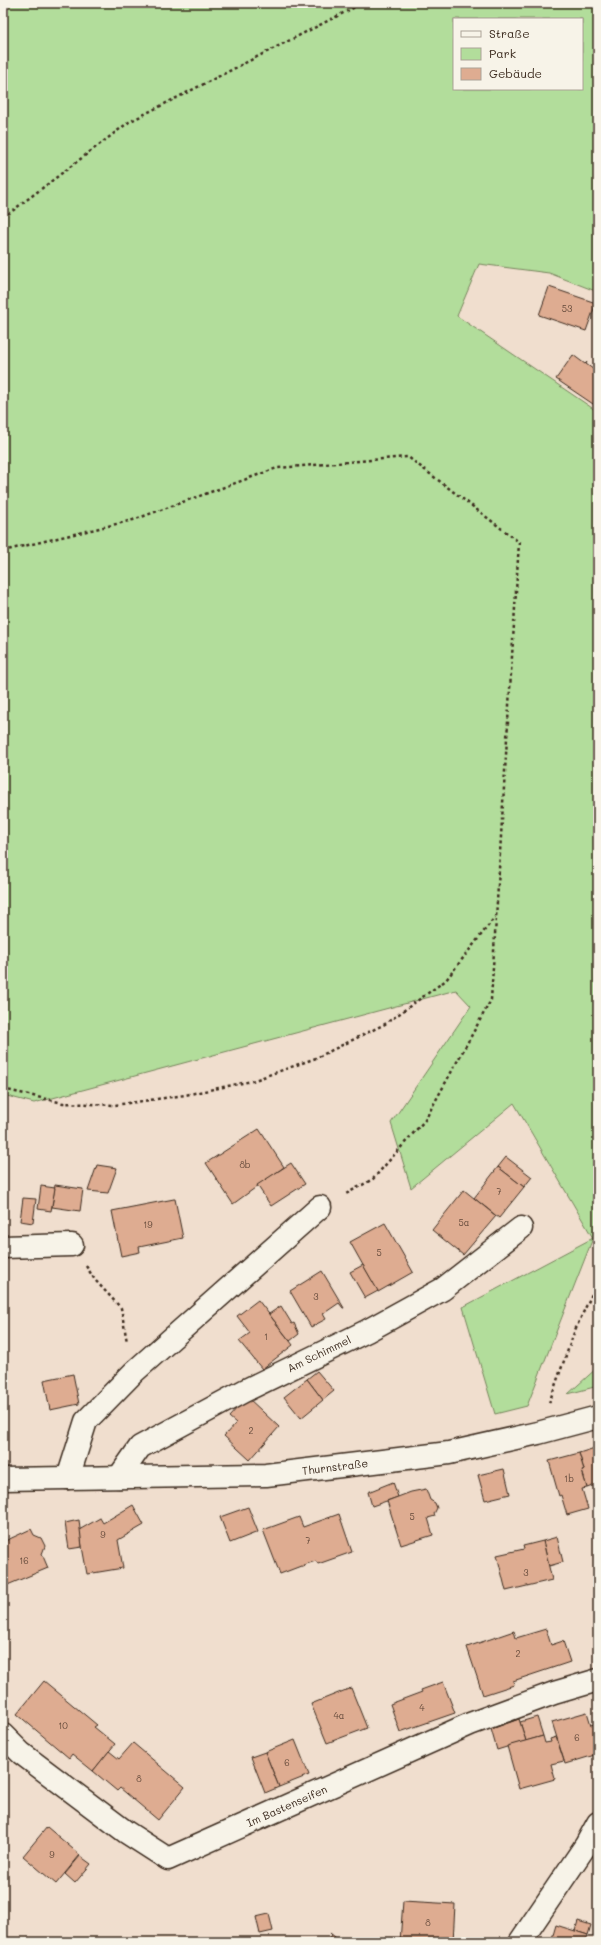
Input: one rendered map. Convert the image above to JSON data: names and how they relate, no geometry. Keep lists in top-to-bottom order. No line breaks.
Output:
{"streets":{"street":["Am Schimmel","Thurnstraße","Im Bastenseifen"]},"crossings":[["Am Schimmel","Thurnstraße"]],"house_numbers":["53","8b","7","5a","19","5","3","1","2","1b","5","9","7","16","3","2","4","4a","10","6","6","8","9","8"],"legend":["Straße","Park","Gebäude"]}
